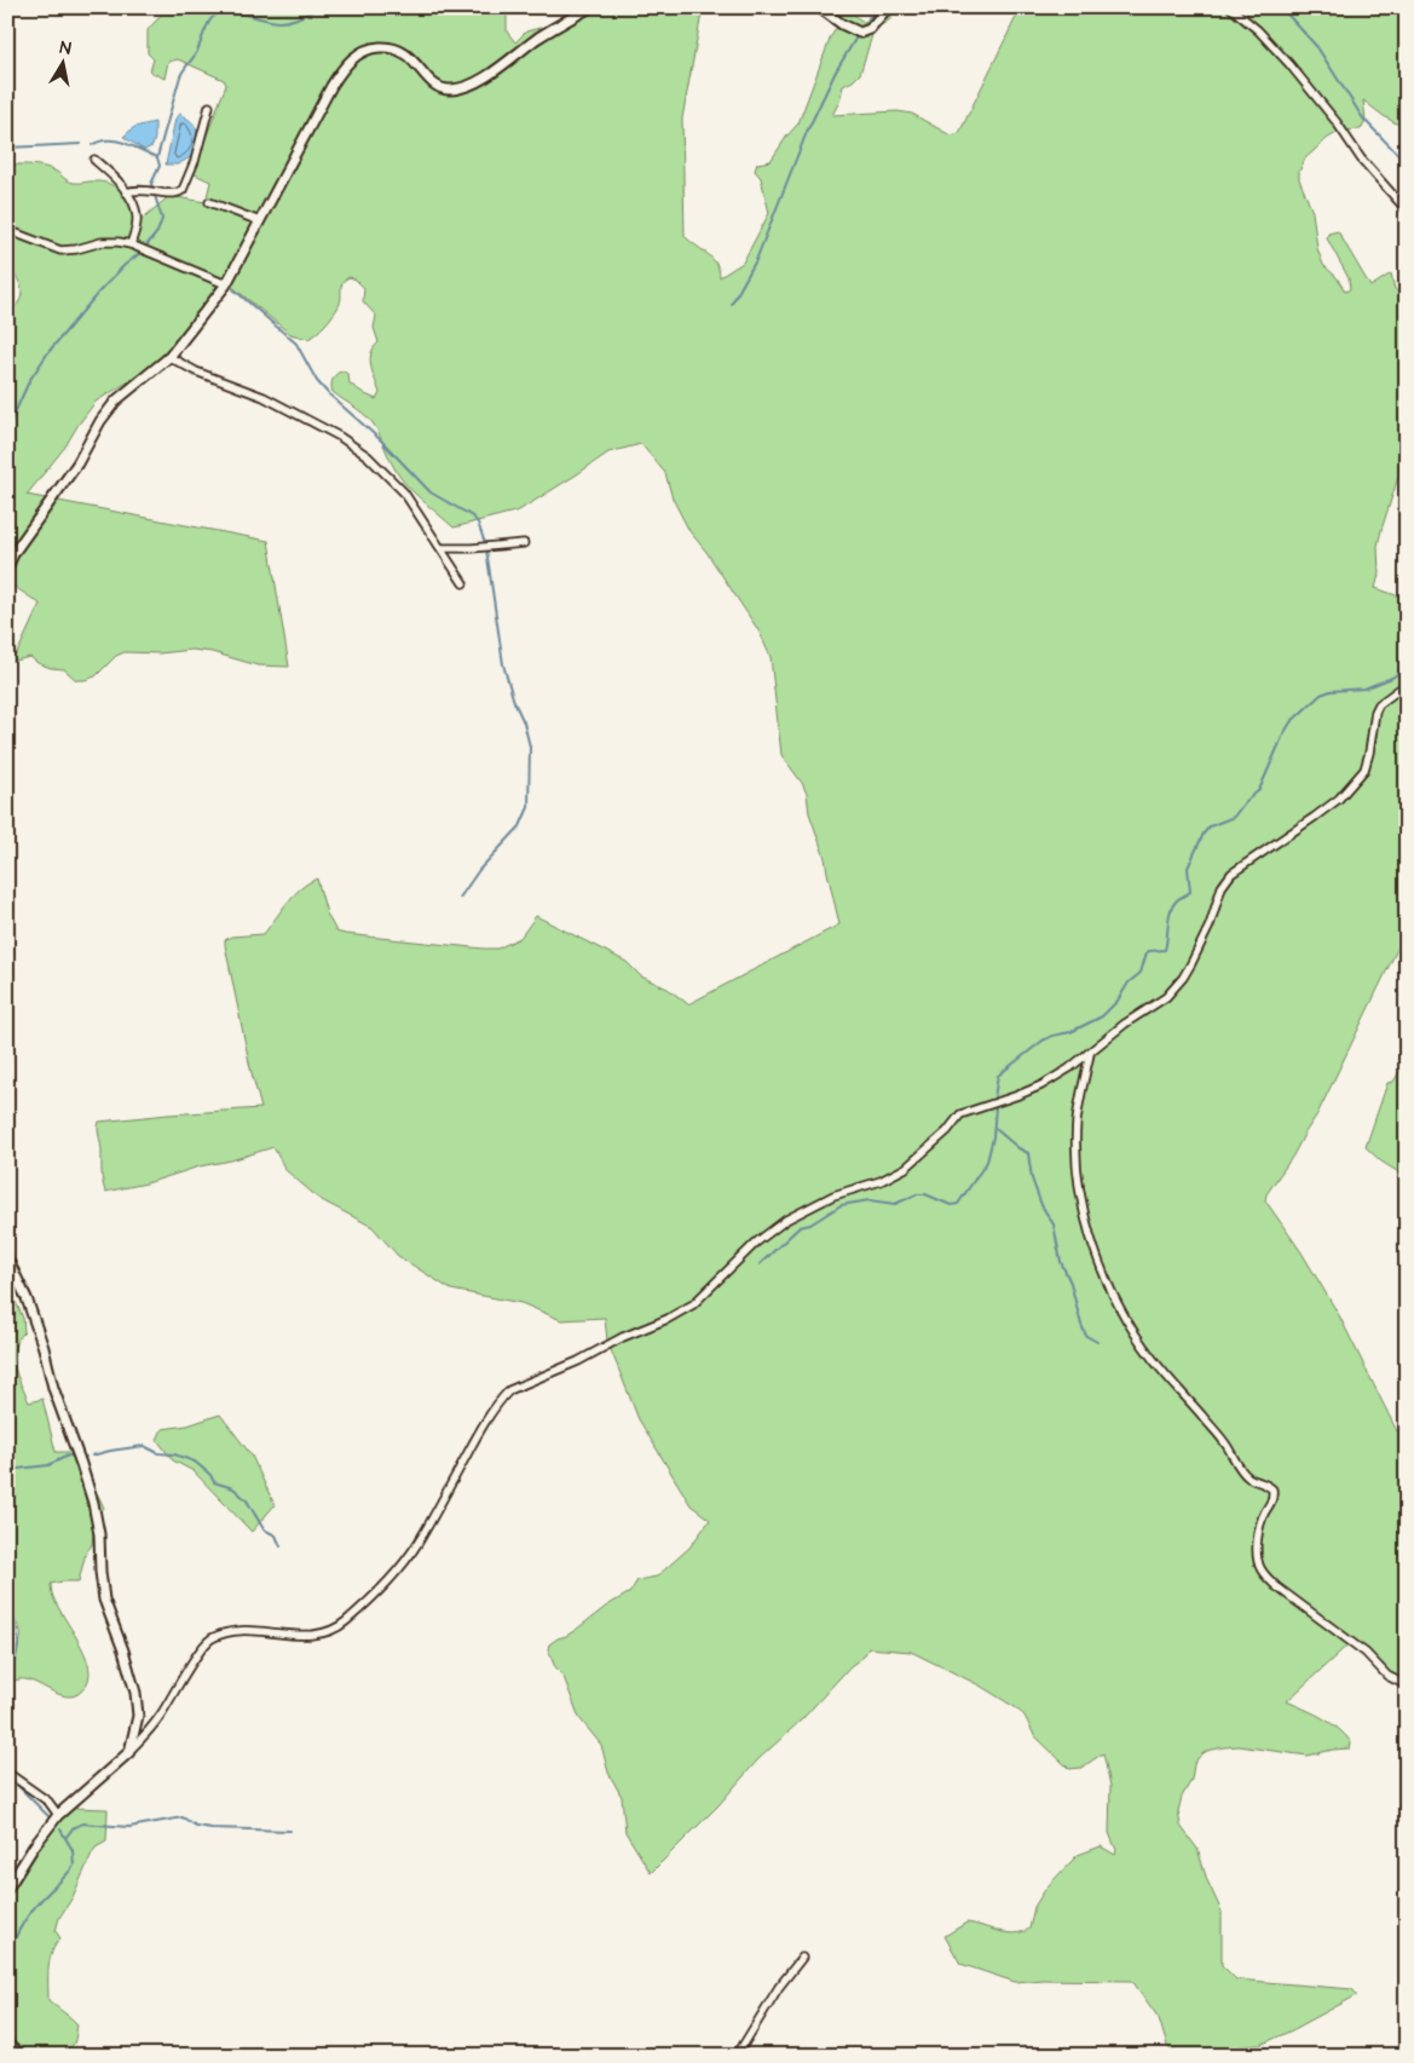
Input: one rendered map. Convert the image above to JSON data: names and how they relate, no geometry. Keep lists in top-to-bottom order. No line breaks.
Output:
{"north":"top"}
